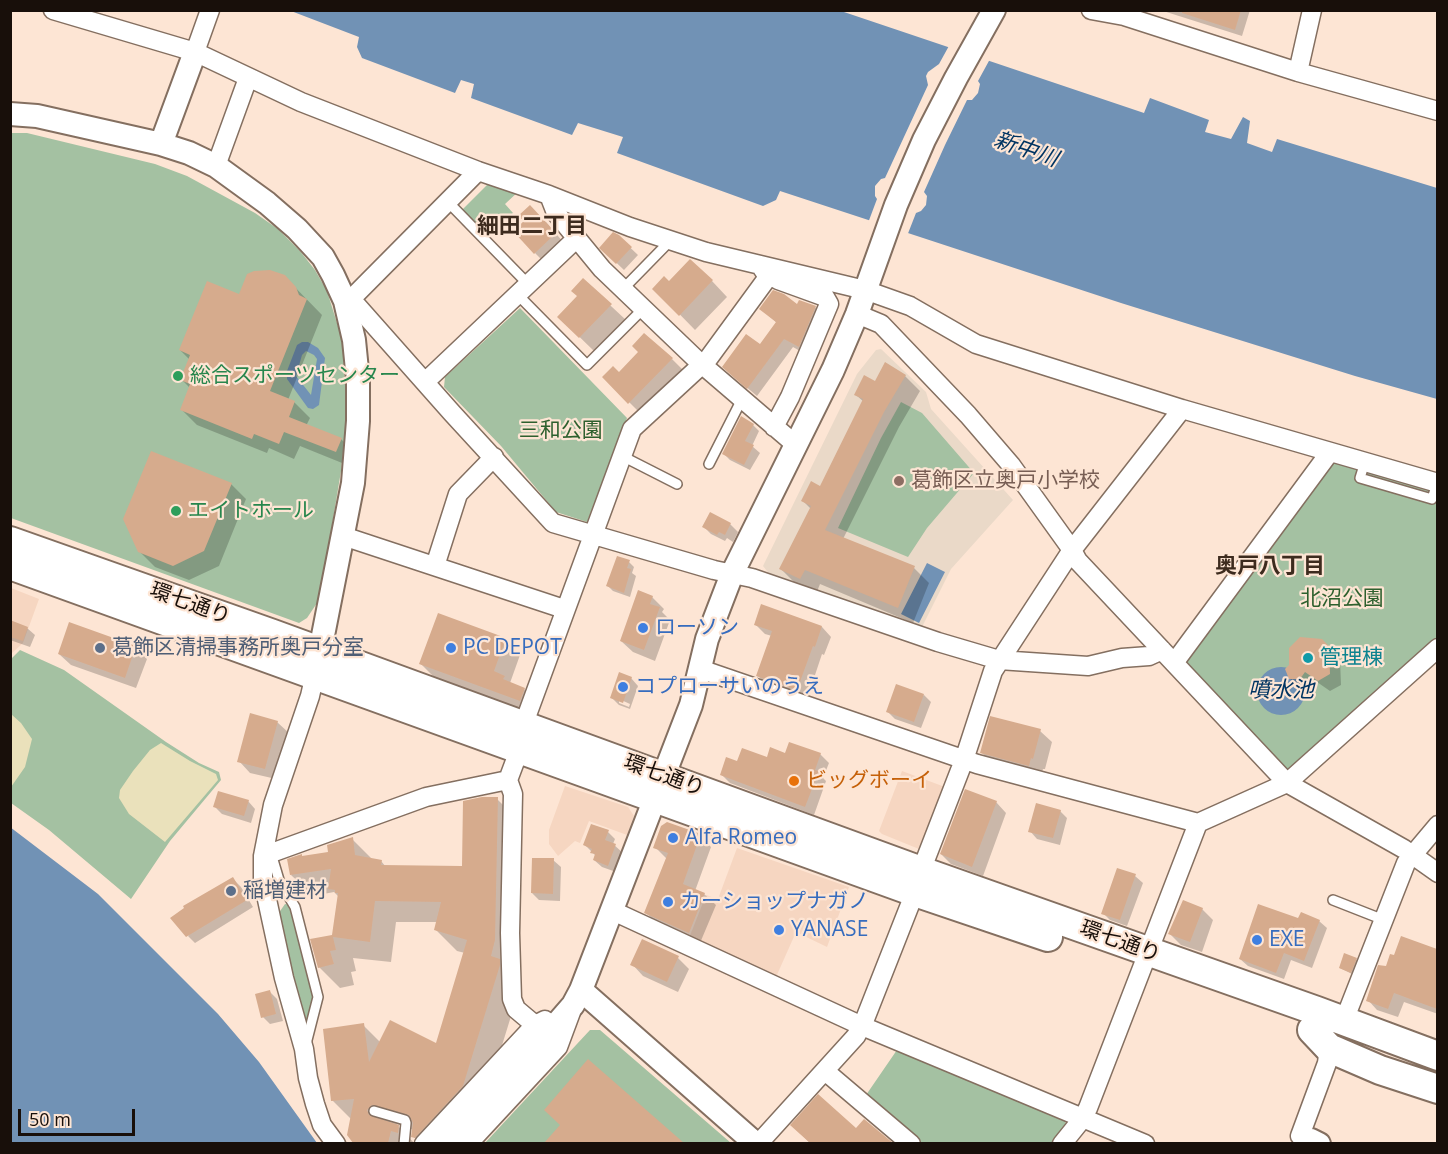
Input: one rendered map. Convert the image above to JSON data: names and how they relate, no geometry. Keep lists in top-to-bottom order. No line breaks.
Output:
{"streets":{"main road":["環七通り"]},"districts":["細田二丁目","奥戸八丁目"],"water":["新中川","噴水池"],"parks":["三和公園","北沼公園"],"places":["総合スポーツセンター","葛飾区立奥戸小学校","エイトホール","ローソン","葛飾区清掃事務所奥戸分室","PC DEPOT","管理棟","コプローサいのうえ","ビッグボーイ","Alfa Romeo","稲増建材","カーショップナガノ","YANASE","EXE"],"scale_bar":"50 m"}
